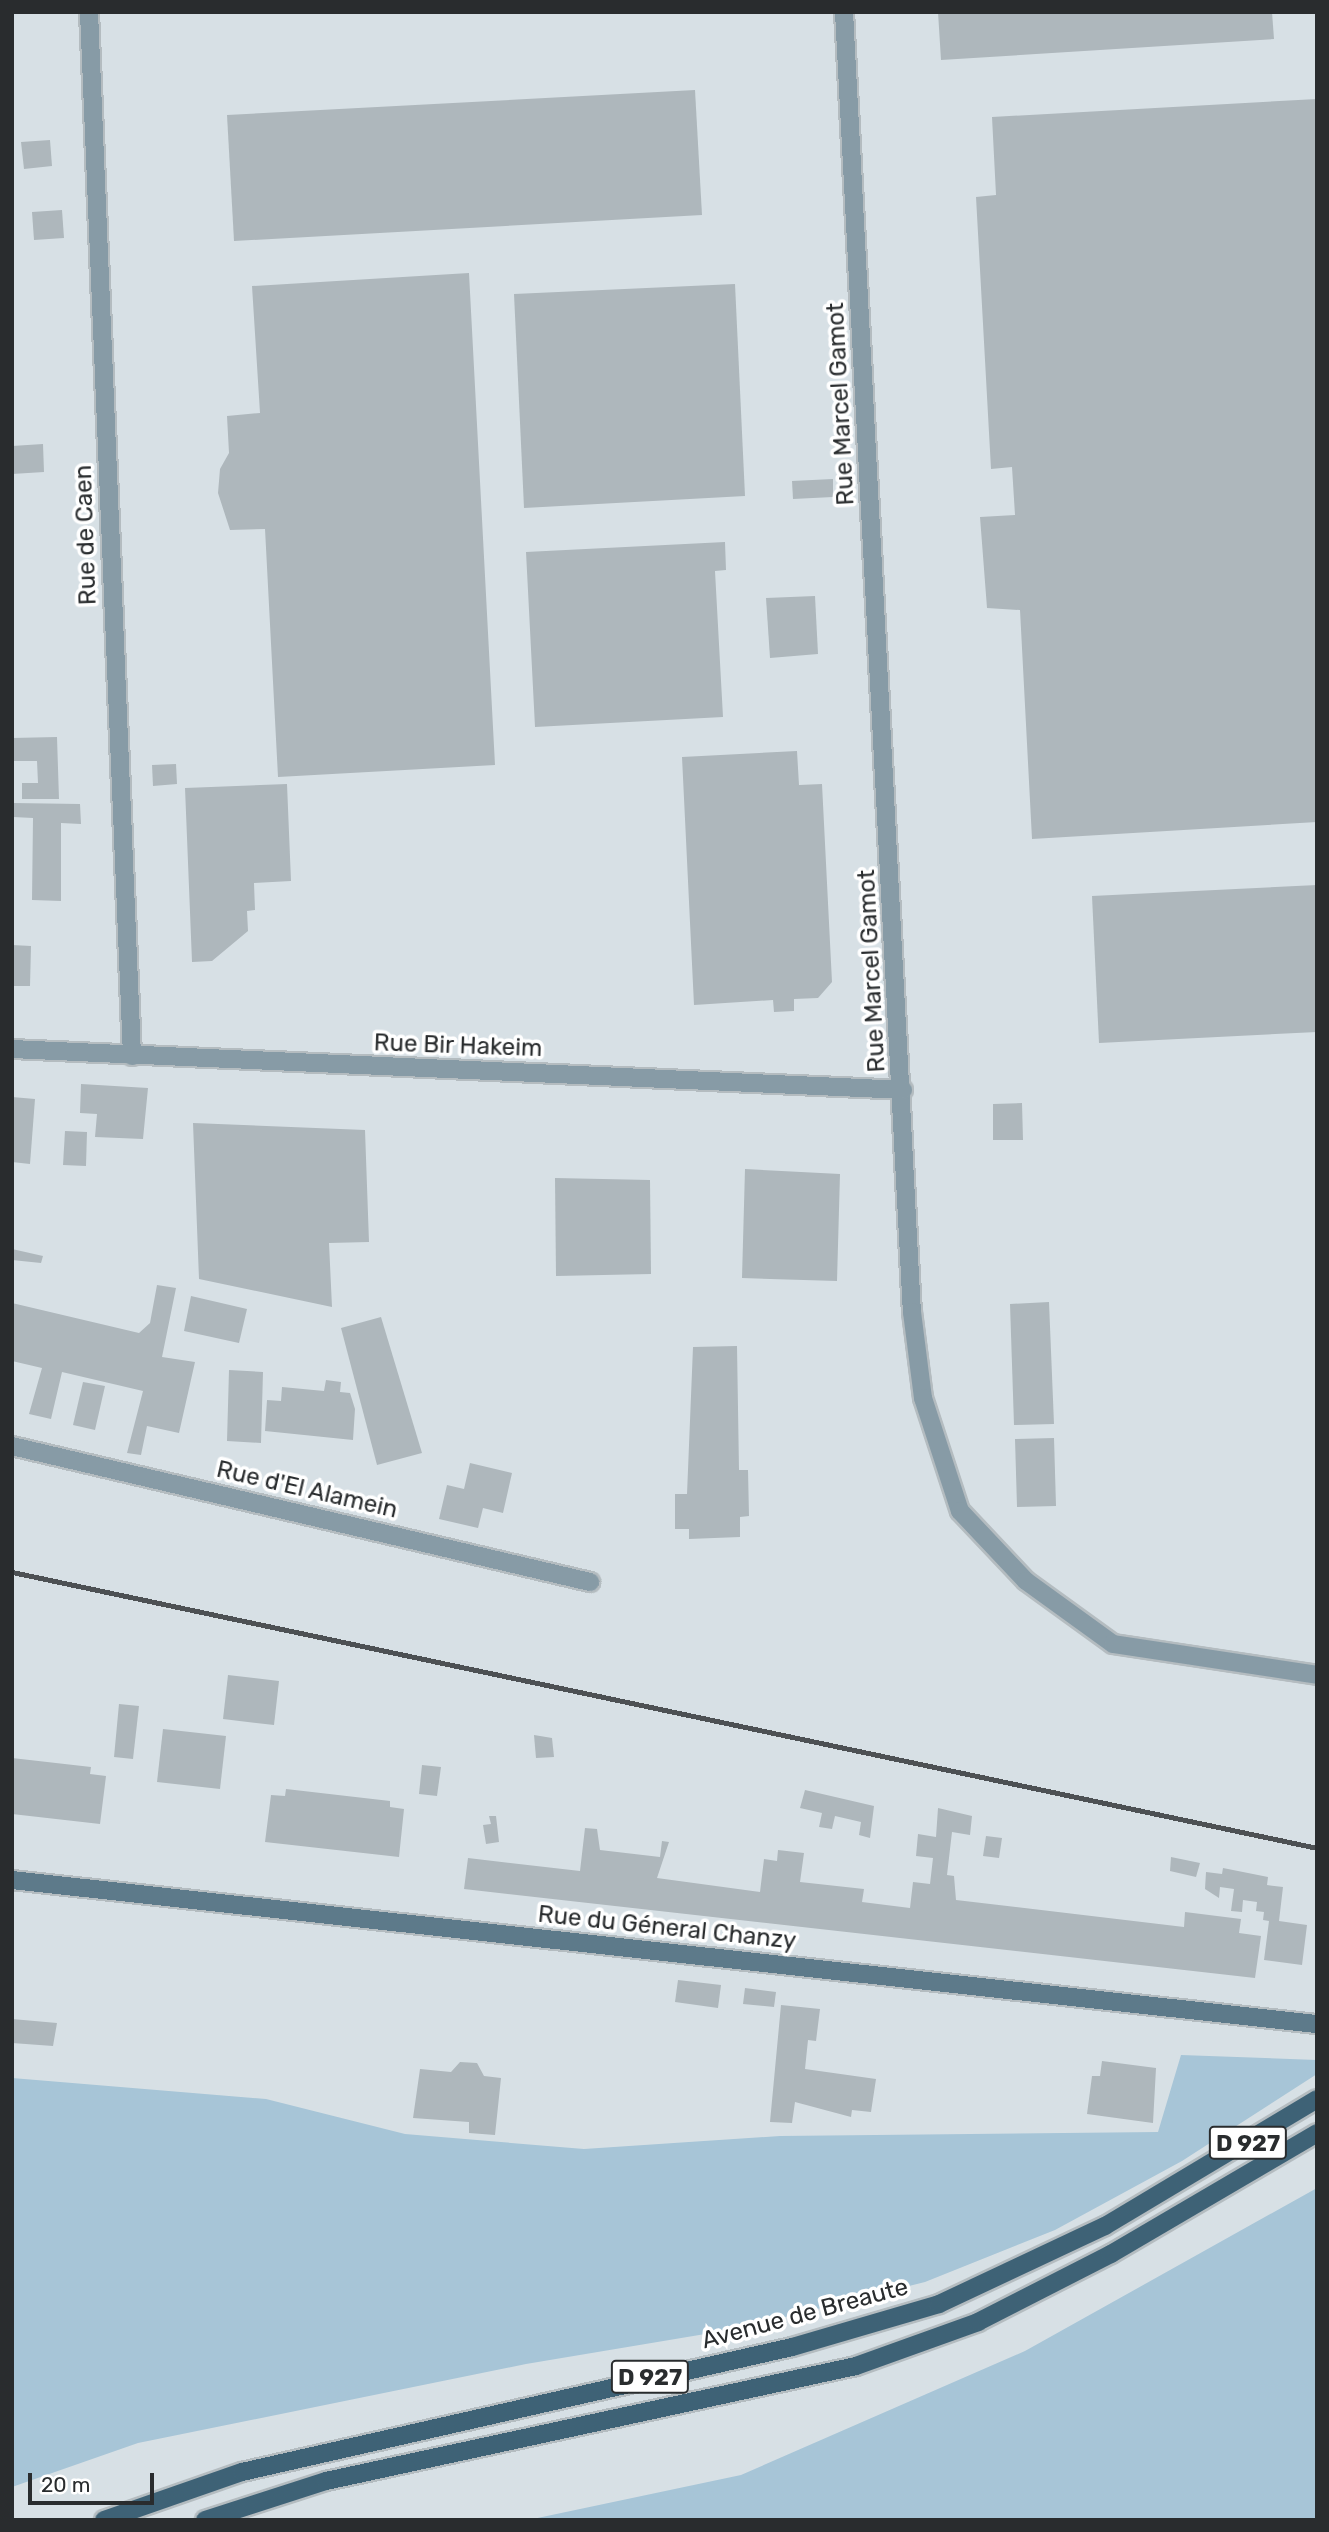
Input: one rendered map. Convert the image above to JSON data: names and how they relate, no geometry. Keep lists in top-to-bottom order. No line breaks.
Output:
{"streets":{"main road":["Rue du Géneral Chanzy","D 927","Avenue de Breaute"],"street":["Rue Marcel Gamot","Rue de Caen","Rue Bir Hakeim","Rue d'El Alamein"]},"crossings":[["Rue Marcel Gamot","Rue Bir Hakeim"],["Rue de Caen","Rue Bir Hakeim"]],"scale_bar":"20 m"}
